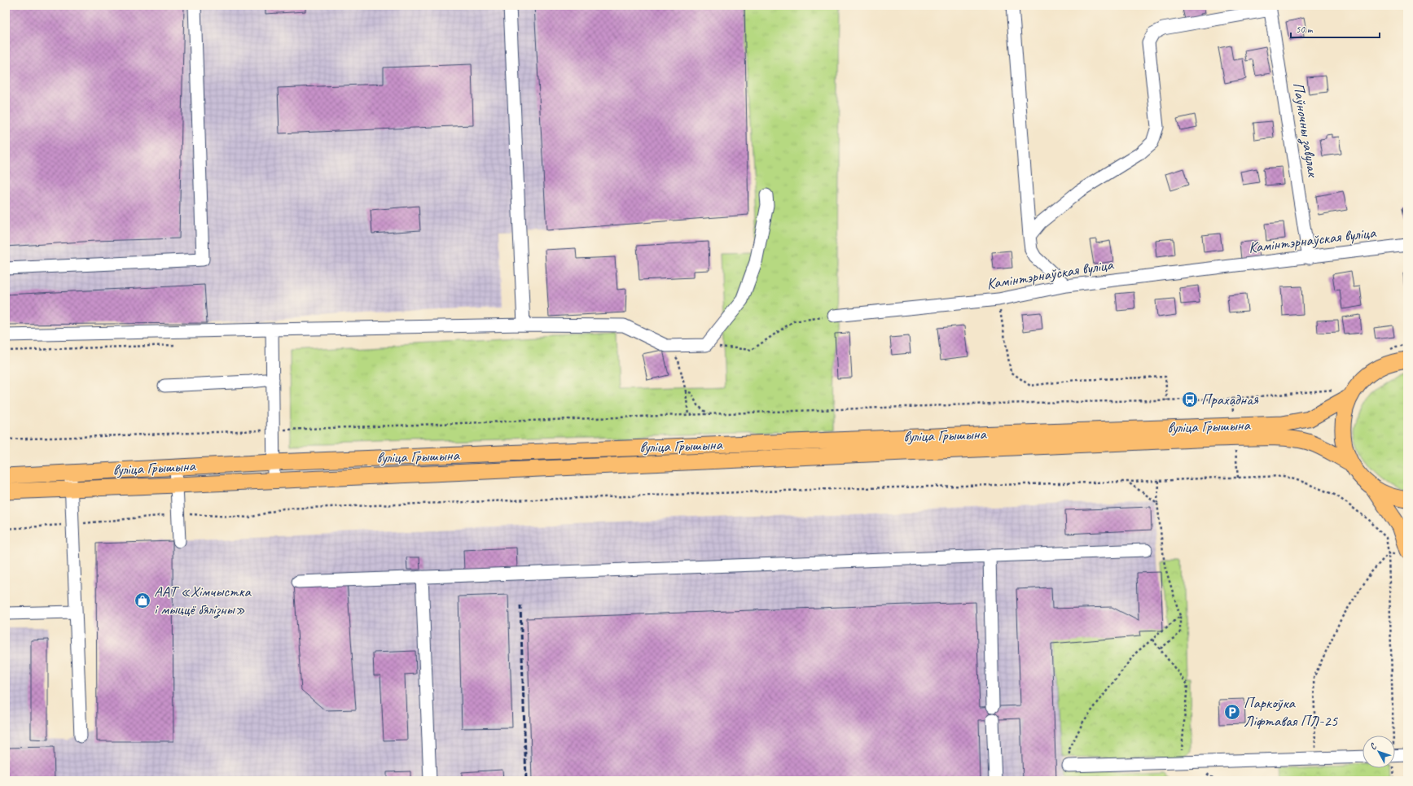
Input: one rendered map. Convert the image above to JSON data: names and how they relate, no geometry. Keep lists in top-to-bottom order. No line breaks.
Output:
{"streets":{"main road":["вуліца Грышына"],"street":["Паўночны завулак","Камінтэрнаўская вуліца"]},"crossings":[["Паўночны завулак","Камінтэрнаўская вуліца"]],"places":{"bus stop":["Прахадная"],"shop":["ААТ «Хімчыстка і мыццё бялізны»"],"parking":["Паркоўка Ліфтавая ПЛ-25"]},"scale_bar":"50 m","north":"top left"}
